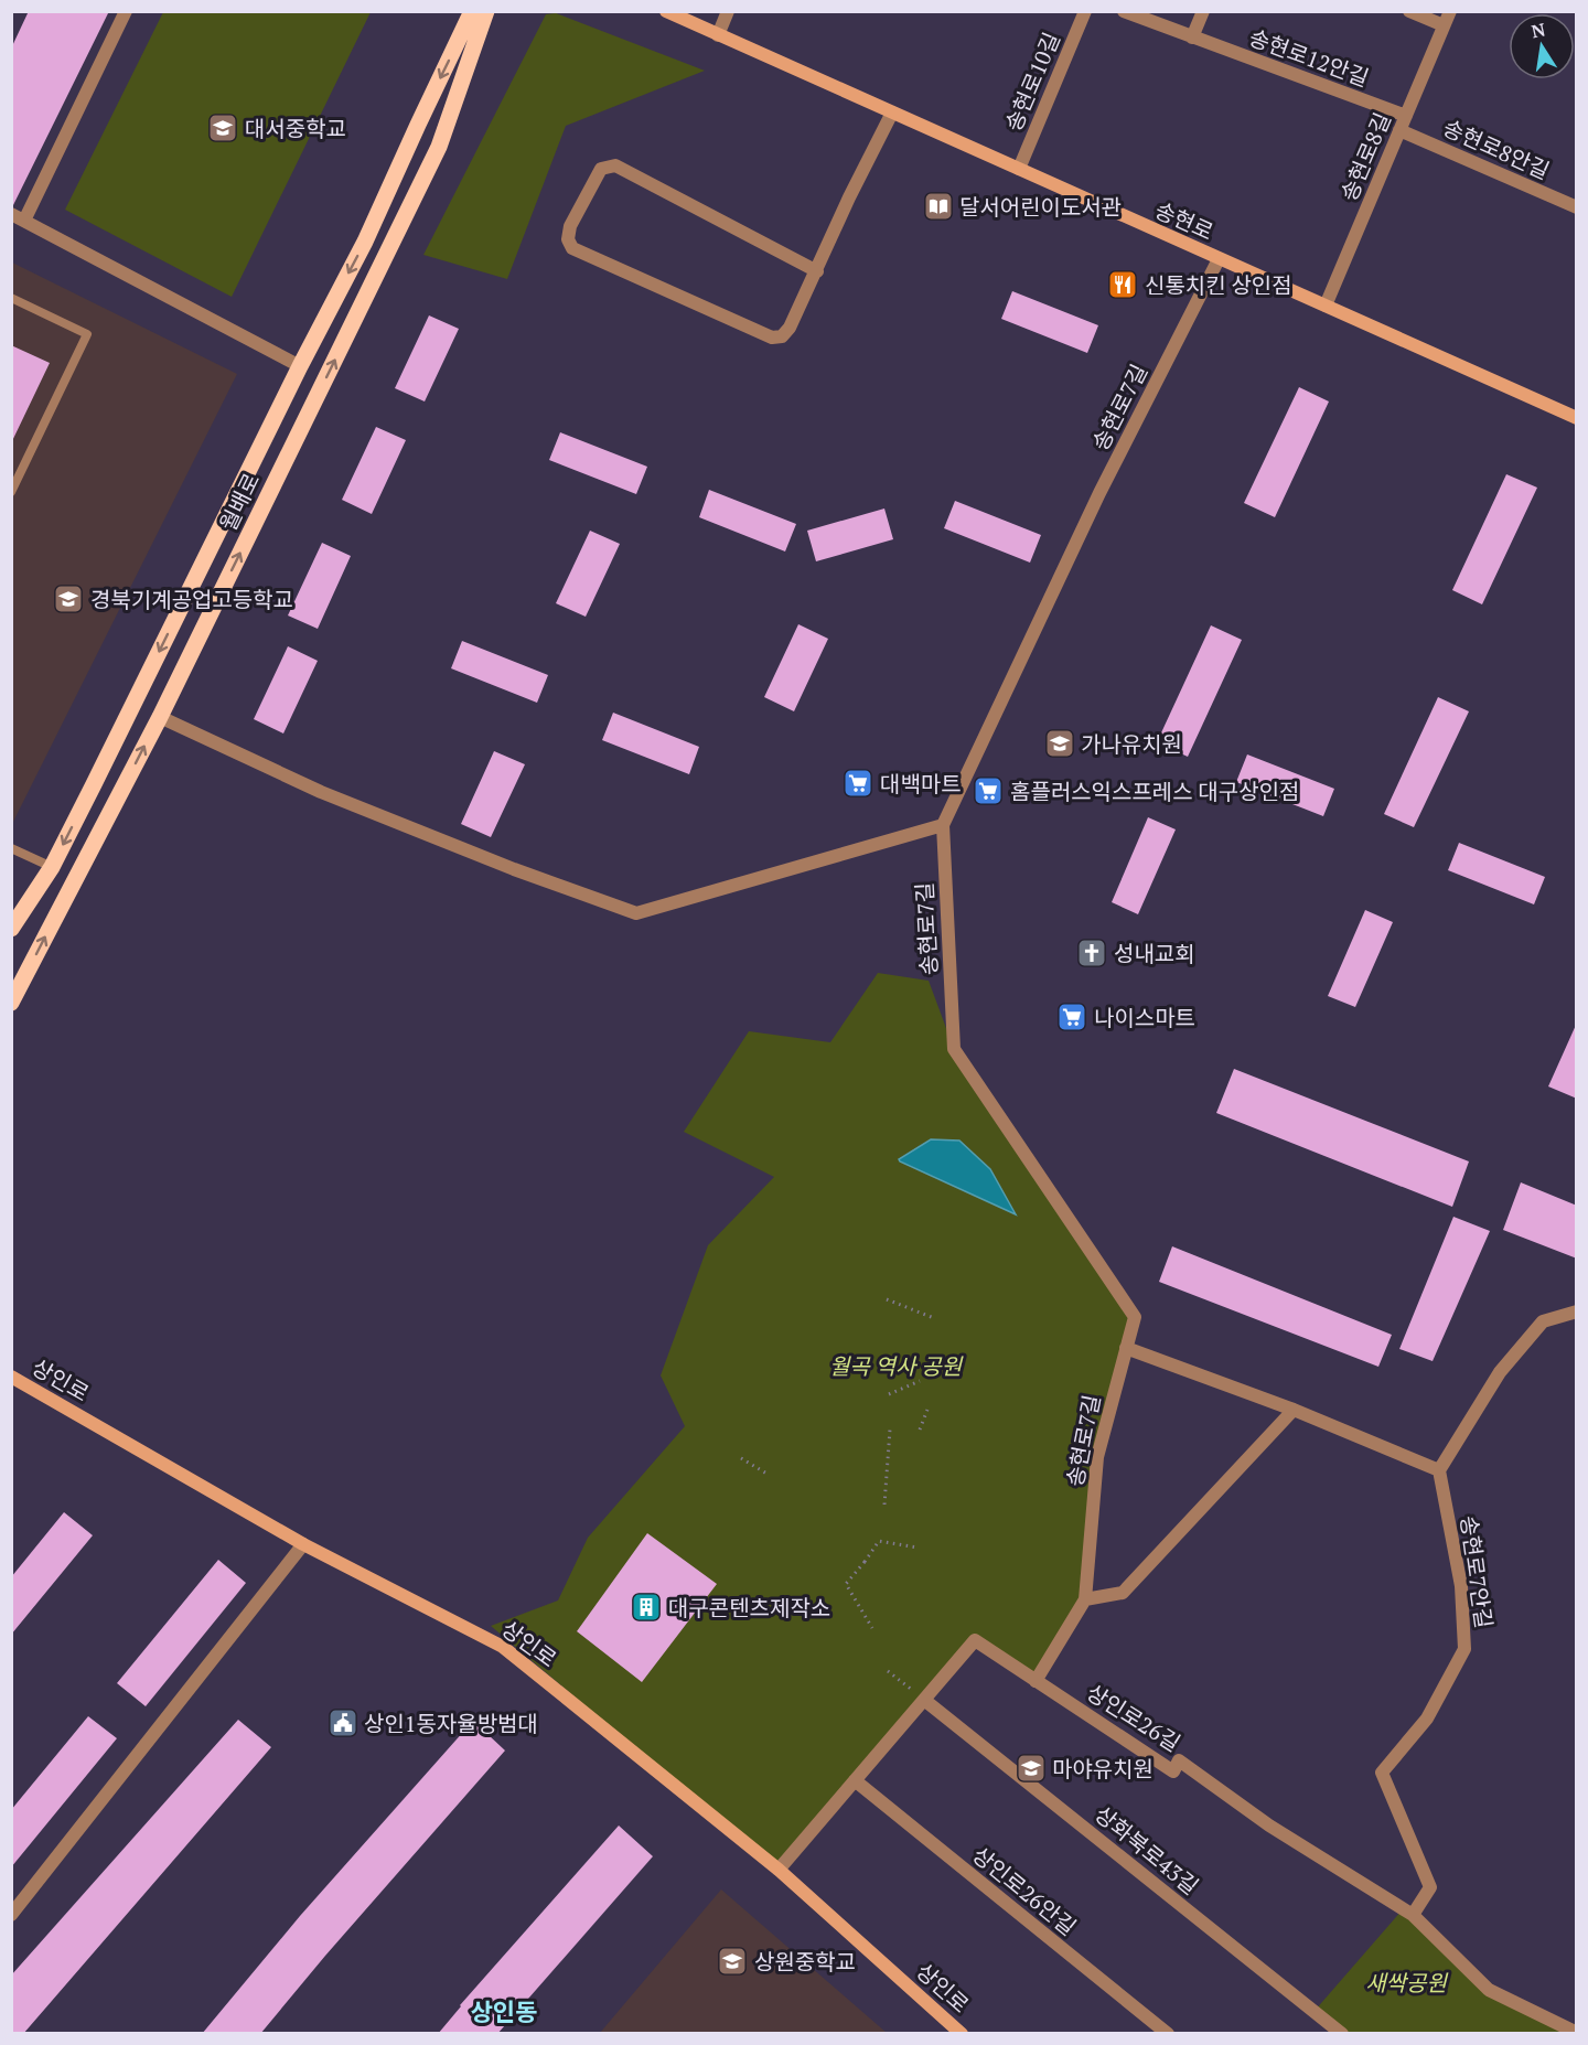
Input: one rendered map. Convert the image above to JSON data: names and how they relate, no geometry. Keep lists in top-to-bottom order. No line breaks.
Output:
{"streets":{"main road":["송현로","월배로","상인로"],"street":["송현로12안길","송현로10길","송현로8안길","송현로8길","송현로7길","송현로7안길","상인로26길","상화북로43길","상인로26안길"]},"crossings":[["송현로12안길","송현로8길"],["송현로10길","송현로"],["송현로8안길","송현로8길"],["송현로8길","송현로"],["송현로","송현로7길"],["송현로7길","상인로26길"],["상인로","상인로26길"],["송현로7안길","상인로26길"],["상인로26길","상화북로43길"],["상인로26길","상인로26안길"]],"districts":["상인동"],"parks":["월곡 역사 공원","새싹공원"],"places":{"school or university":["대서중학교","경북기계공업고등학교","가나유치원","마야유치원","상원중학교"],"library":["달서어린이도서관"],"restaurant":["신통치킨 상인점"],"supermarket":["대백마트","홈플러스익스프레스 대구상인점","나이스마트"],"church":["성내교회"],"building":["대구콘텐츠제작소"],"public building":["상인1동자율방범대"]},"north":"top"}
